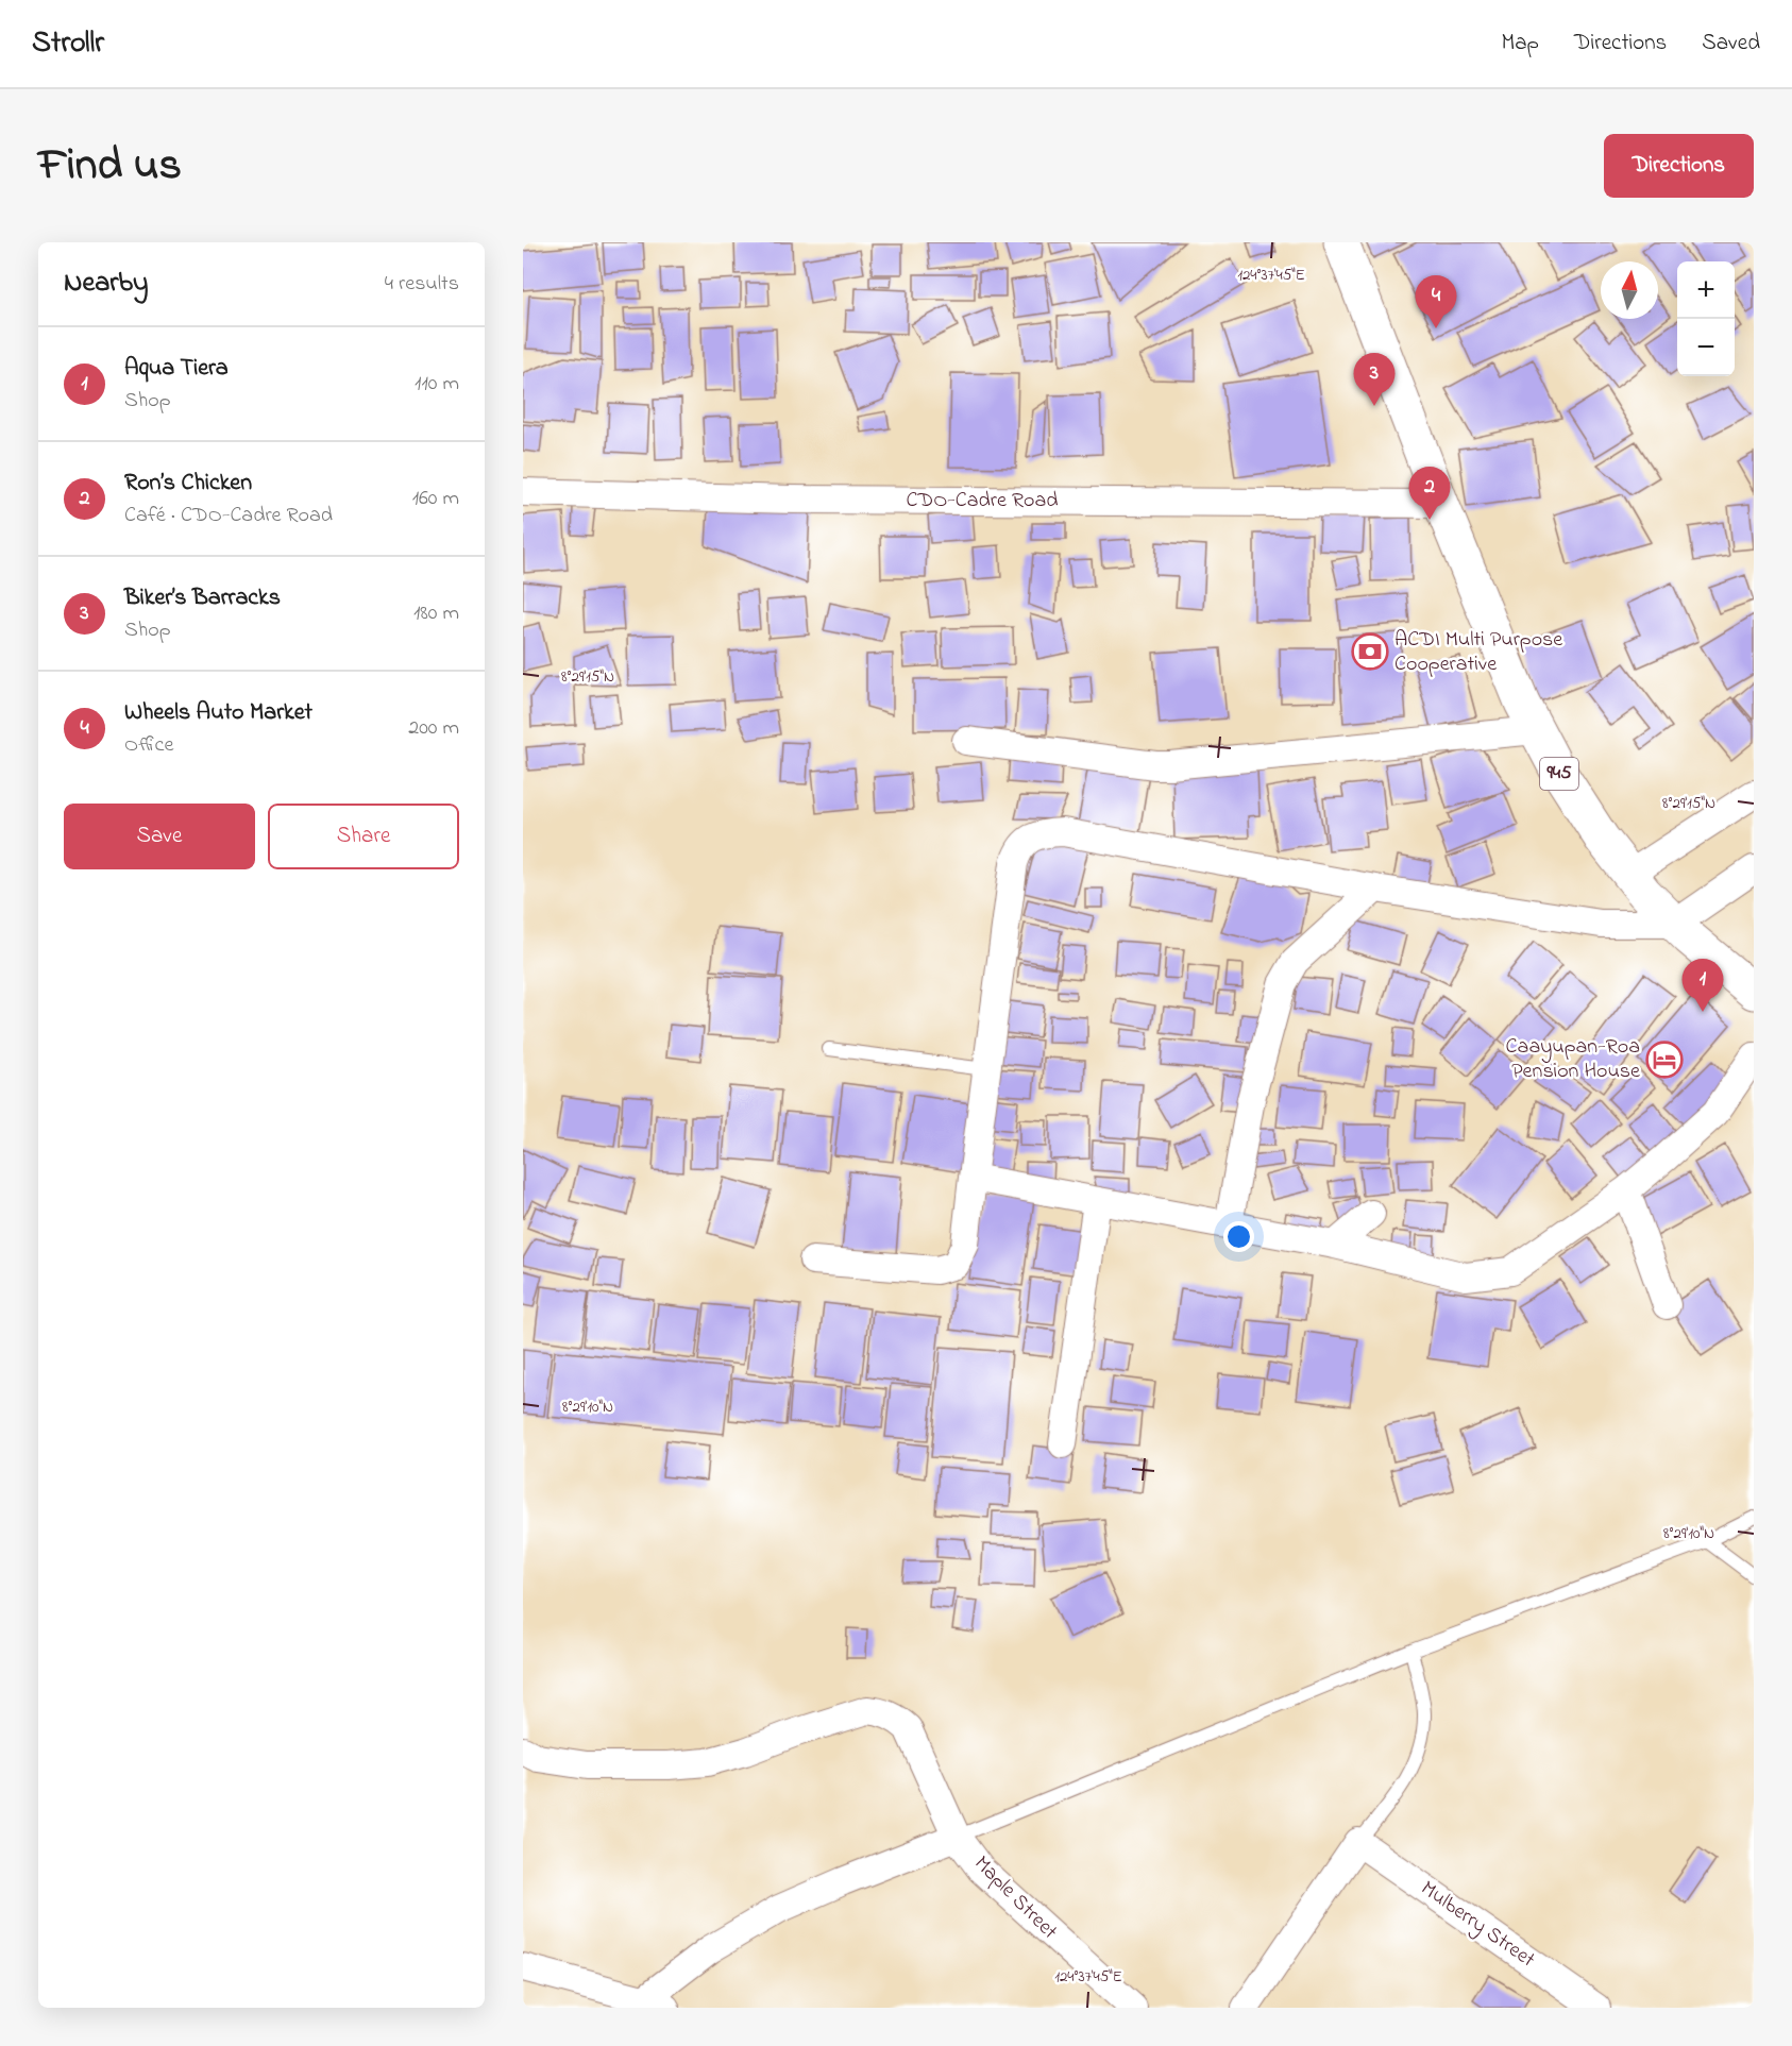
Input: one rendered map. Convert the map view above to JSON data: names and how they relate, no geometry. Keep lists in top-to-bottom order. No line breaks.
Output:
{"streets":{"main road":["945"],"street":["CDO-Cadre Road","Maple Street","Mulberry Street"]},"crossings":[["CDO-Cadre Road","945"]],"places":{"bank":["ACDI Multi Purpose Cooperative"],"hotel":["Caayupan-Roa Pension House"]},"north":"top","page":{"header":"Strollr","nav":["Map","Directions","Saved"],"title":"Find us","buttons":["Directions",["Save","Share"]],"heading":["Nearby","4 results"],"map_buttons":["+","−"],"pins":["4","3","2","1"],"list":[{"mark":"1","name":"Aqua Tiera","note":"Shop","value":"110 m"},{"mark":"2","name":"Ron’s Chicken","note":"Café · CDO-Cadre Road","value":"160 m"},{"mark":"3","name":"Biker’s Barracks","note":"Shop","value":"180 m"},{"mark":"4","name":"Wheels Auto Market","note":"Office","value":"200 m"}]},"coordinates":["124°37'45\"E","8°29'15\"N","8°29'10\"N"]}
